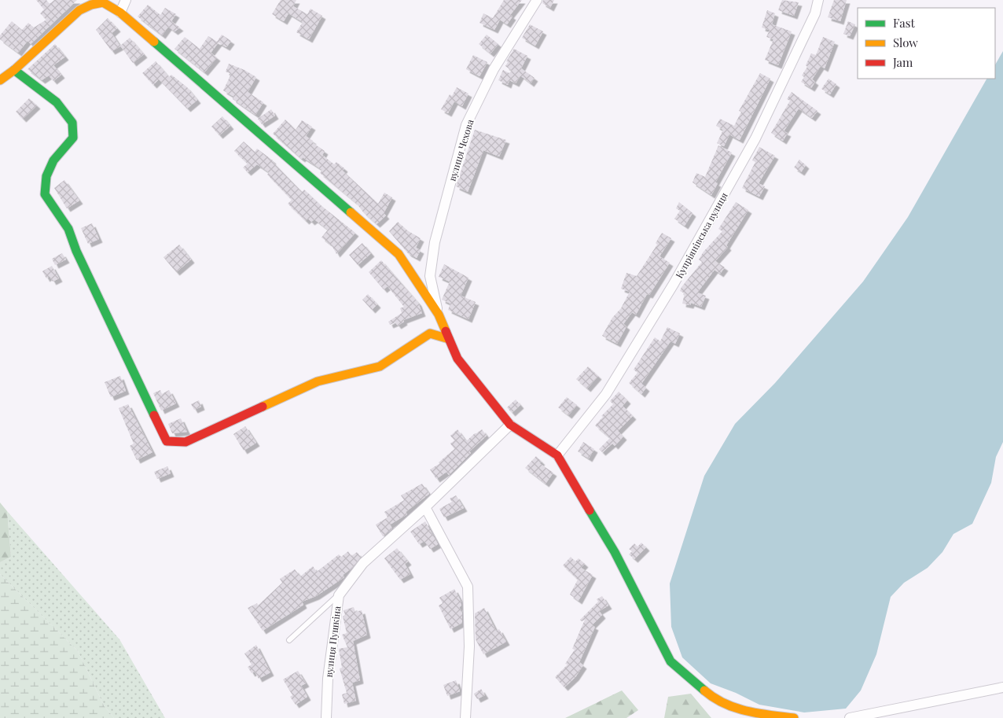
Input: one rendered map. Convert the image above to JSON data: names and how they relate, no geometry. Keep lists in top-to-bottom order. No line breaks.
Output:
{"streets":{"street":["вулиця Чехова","Купріянівська вулиця","вулиця Пушкіна"]},"legend":["Fast","Slow","Jam"]}
